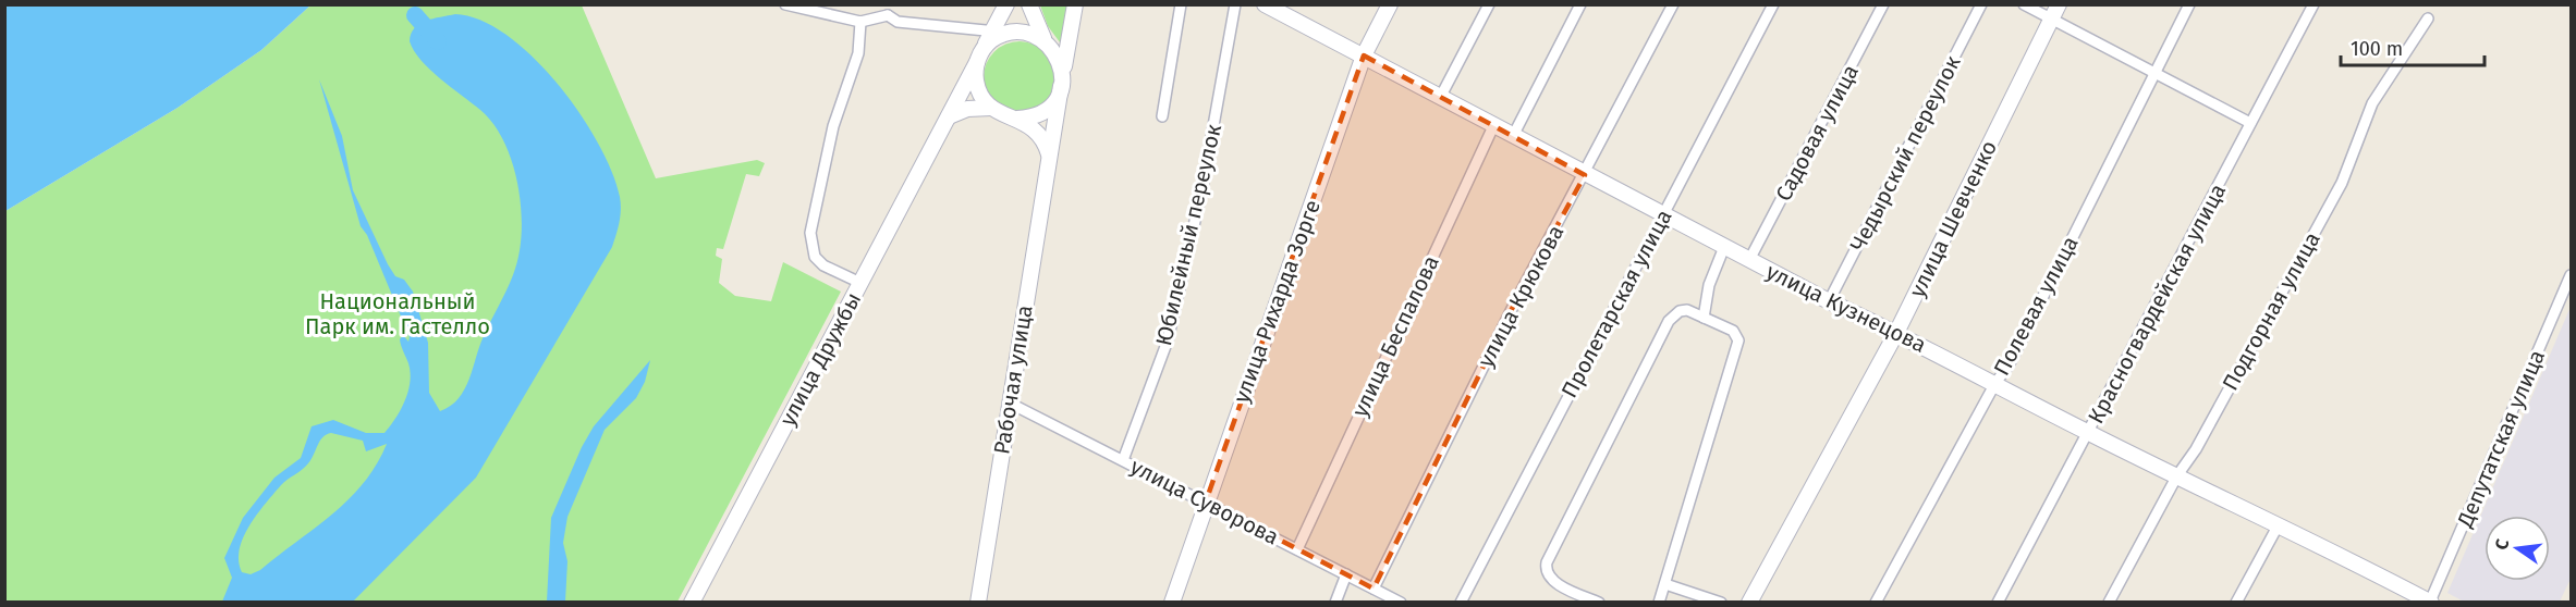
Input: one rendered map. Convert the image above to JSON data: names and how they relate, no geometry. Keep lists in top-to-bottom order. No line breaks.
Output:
{"streets":{"street":["Садовая улица","Чедырский переулок","улица Шевченко","Юбилейный переулок","улица Крюкова","улица Рихарда Зорге","Пролетарская улица","Красногвардейская улица","Полевая улица","улица Кузнецова","Подгорная улица","улица Беспалова","улица Дружбы","Рабочая улица","Депутатская улица","улица Суворова"]},"crossings":[["Садовая улица","улица Кузнецова"],["Чедырский переулок","улица Кузнецова"],["улица Шевченко","улица Кузнецова"],["Юбилейный переулок","улица Суворова"],["улица Крюкова","улица Кузнецова"],["улица Крюкова","улица Суворова"],["улица Рихарда Зорге","улица Кузнецова"],["улица Рихарда Зорге","улица Суворова"],["Пролетарская улица","улица Кузнецова"],["Красногвардейская улица","улица Кузнецова"],["Полевая улица","улица Кузнецова"],["улица Кузнецова","Подгорная улица"],["улица Кузнецова","улица Беспалова"],["улица Кузнецова","Депутатская улица"],["улица Беспалова","улица Суворова"],["улица Дружбы","Рабочая улица"],["Рабочая улица","улица Суворова"]],"parks":["Национальный Парк им. Гастелло"],"scale_bar":"100 m","north":"left"}
